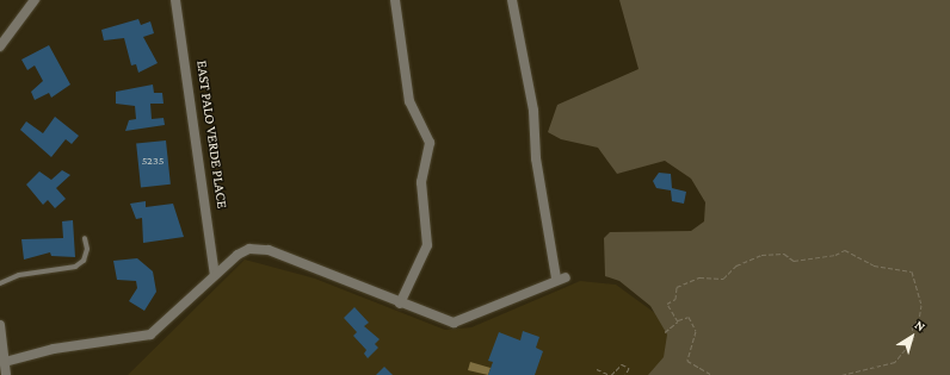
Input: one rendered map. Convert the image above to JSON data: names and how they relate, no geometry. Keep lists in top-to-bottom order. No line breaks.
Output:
{"streets":{"street":["EAST PALO VERDE PLACE"]},"house_numbers":["5235"],"north":"top right"}
